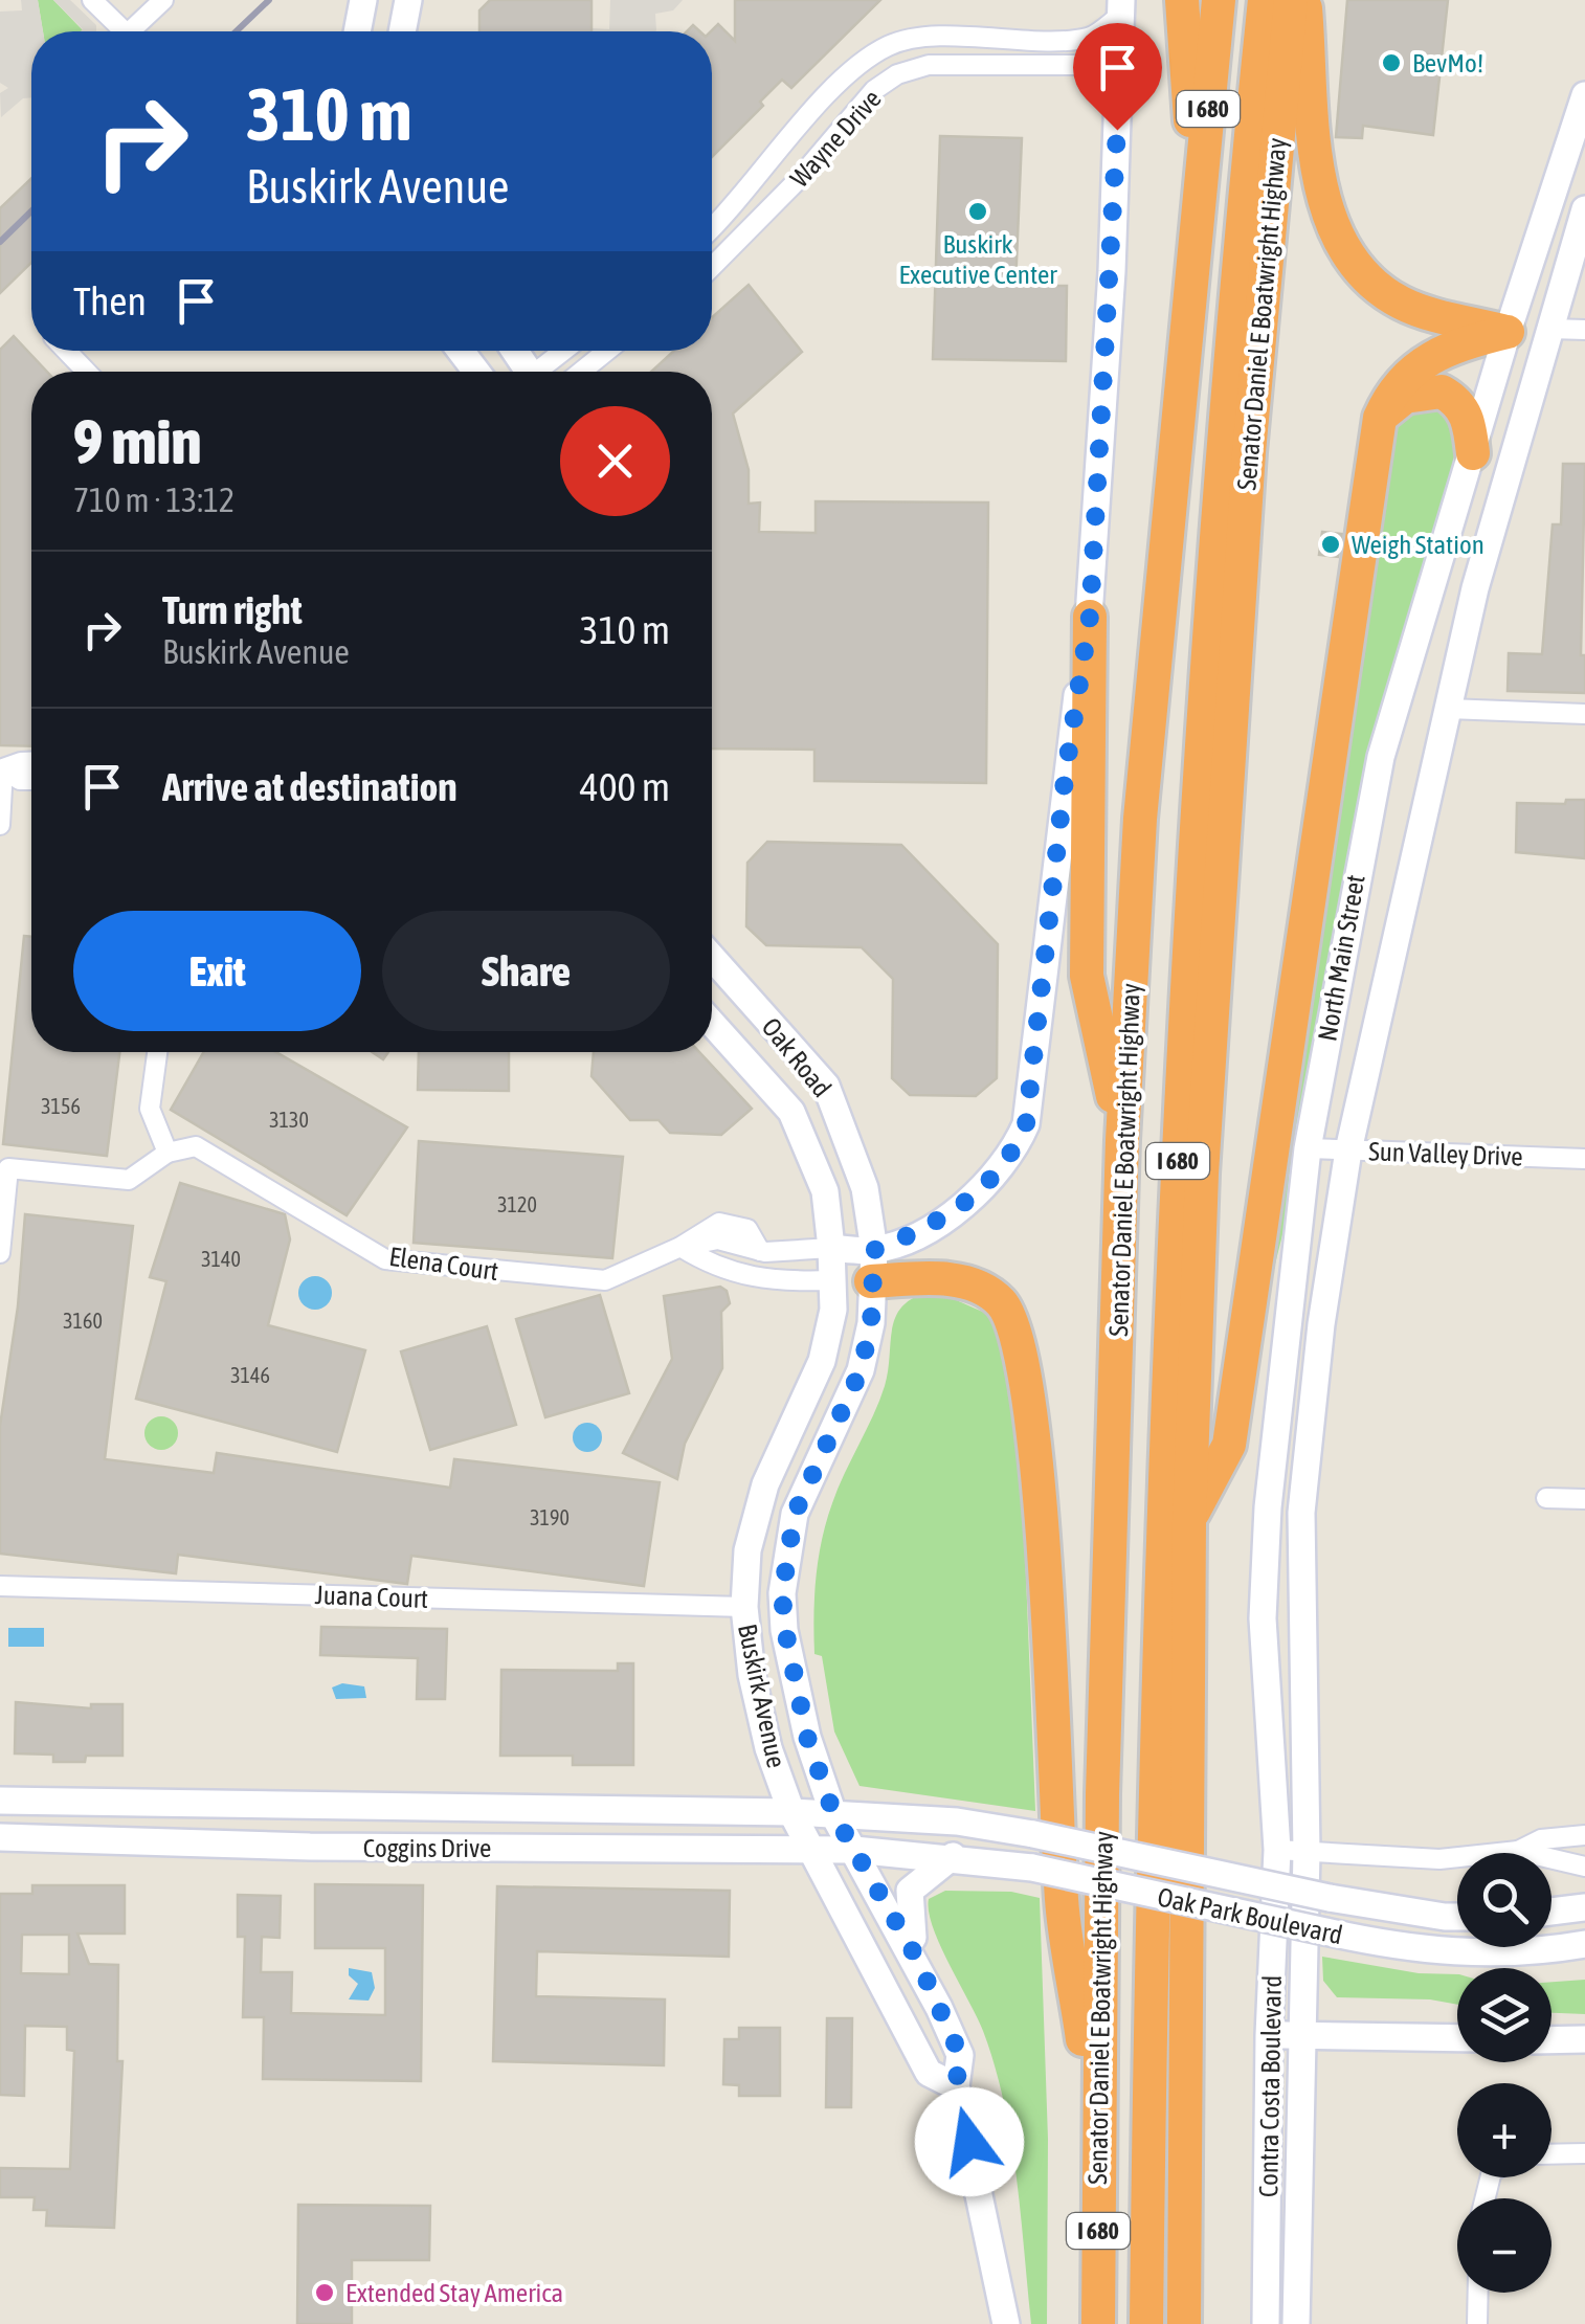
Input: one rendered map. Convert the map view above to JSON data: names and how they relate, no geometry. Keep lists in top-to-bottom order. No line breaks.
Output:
{"streets":{"highway":["I 680","Senator Daniel E Boatwright Highway"],"main road":["North Main Street","Oak Road","Buskirk Avenue","Coggins Drive","Oak Park Boulevard","Contra Costa Boulevard"],"street":["Wayne Drive","Sun Valley Drive","Elena Court","Juana Court"]},"crossings":[["North Main Street","Sun Valley Drive"],["North Main Street","Contra Costa Boulevard"],["Oak Road","Elena Court"],["Oak Road","Buskirk Avenue"],["Elena Court","Buskirk Avenue"],["Juana Court","Buskirk Avenue"],["Buskirk Avenue","Coggins Drive"],["Buskirk Avenue","Oak Park Boulevard"],["Coggins Drive","Oak Park Boulevard"]],"places":["BevMo!","Buskirk Executive Center","Weigh Station","Extended Stay America"],"house_numbers":["3156","3130","3120","3140","3160","3146","3190"],"page":{"turn":["310 m","Buskirk Avenue"],"then":"Then","heading":["9 min","710 m · 13:12"],"list":[{"name":"Turn right","note":"Buskirk Avenue","value":"310 m"},{"name":"Arrive at destination","value":"400 m"}],"buttons":["Exit","Share"],"map_buttons":["+","−"]}}
